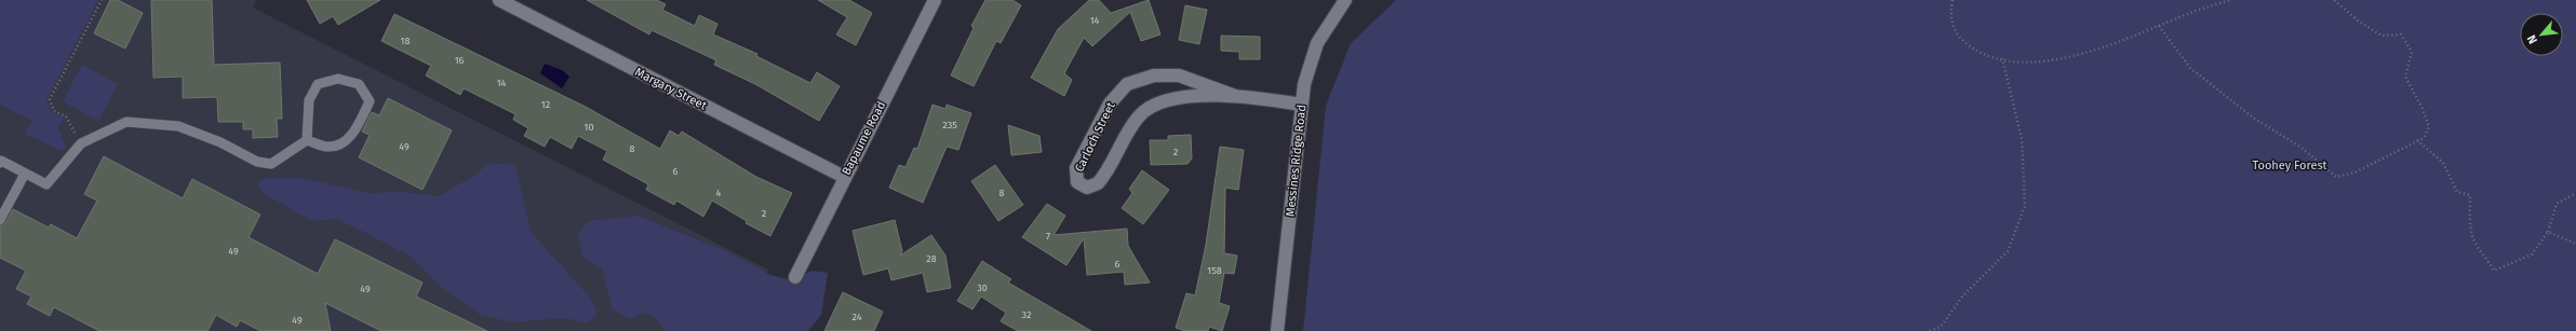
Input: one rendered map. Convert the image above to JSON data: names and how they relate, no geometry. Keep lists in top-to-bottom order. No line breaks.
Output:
{"streets":{"street":["Margary Street","Carloch Street","Bapaume Road","Messines Ridge Road"]},"crossings":[["Margary Street","Bapaume Road"],["Carloch Street","Messines Ridge Road"]],"parks":["Toohey Forest"],"house_numbers":["14","18","16","14","12","235","10","49","8","2","6","4","8","2","7","49","28","6","158","30","49","32","24","49"],"north":"bottom left"}
